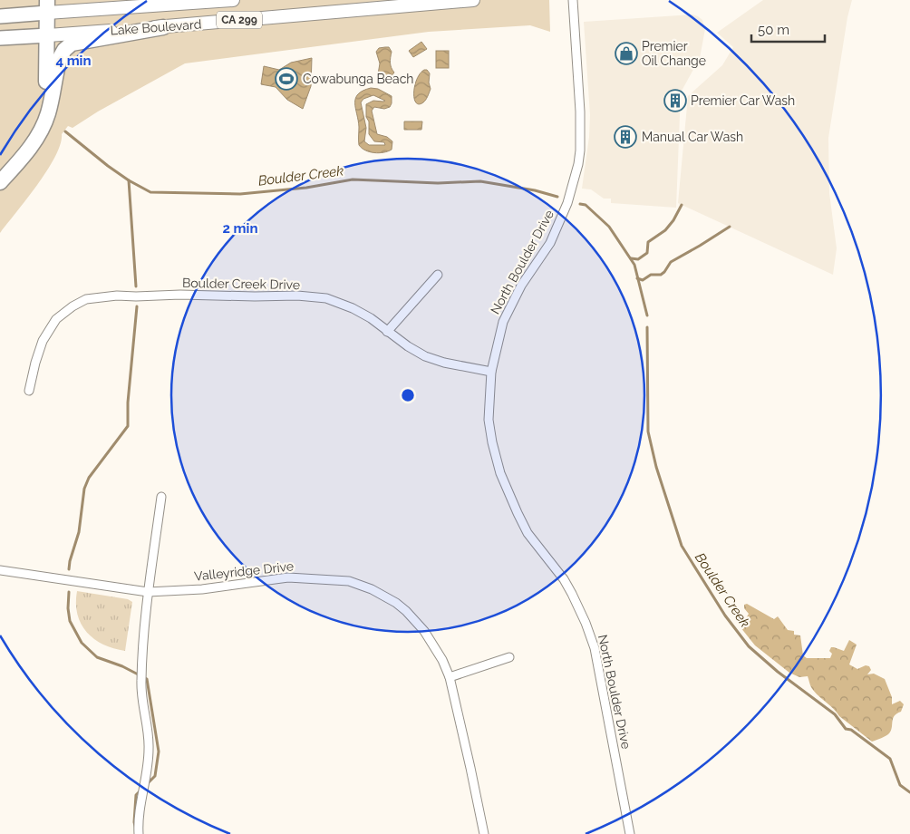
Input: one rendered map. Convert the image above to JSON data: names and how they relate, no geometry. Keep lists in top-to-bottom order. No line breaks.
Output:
{"streets":{"highway":["CA 299","Lake Boulevard"],"street":["North Boulder Drive","Boulder Creek Drive","Valleyridge Drive"]},"crossings":[["North Boulder Drive","Boulder Creek Drive"]],"water":["Boulder Creek"],"places":{"shop":["Premier Oil Change"],"sports":["Cowabunga Beach"],"building":["Premier Car Wash","Manual Car Wash"]},"scale_bar":"50 m","rings":["4 min","2 min"]}
